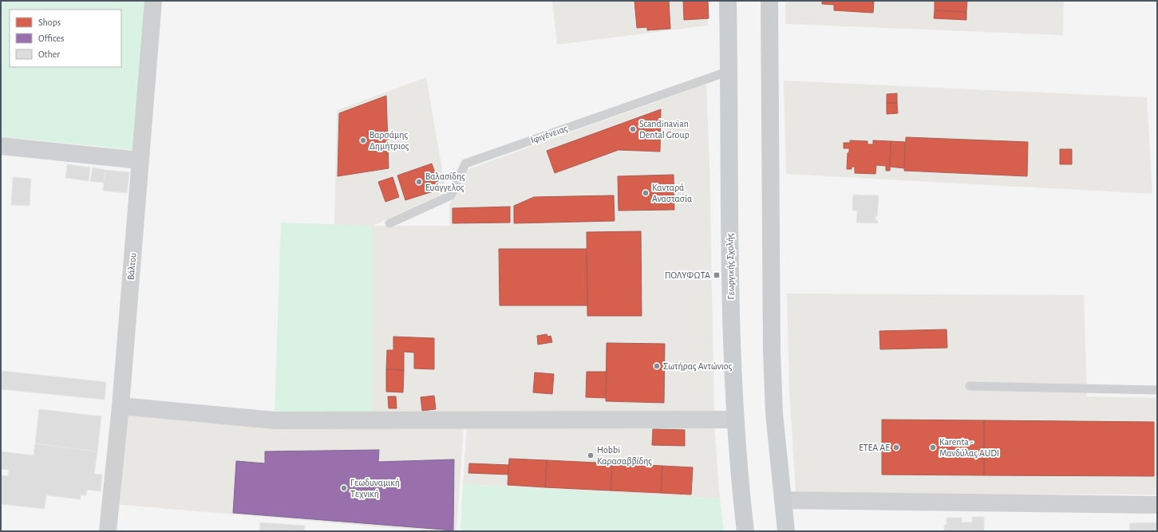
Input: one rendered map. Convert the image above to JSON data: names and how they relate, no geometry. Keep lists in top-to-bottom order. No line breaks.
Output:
{"streets":{"main road":["Γεωργικής Σχολής"],"street":["Βάλτου"],"lane":["Ιφιγένειας"]},"crossings":[["Ιφιγένειας","Γεωργικής Σχολής"]],"places":{"other":["Scandinavian Dental Group","Βαρσάμης Δημήτριος","Βαλασίδης Ευάγγελος","Κανταρά Αναστασία","Σωτήρας Αντώνιος","ΕΤΕΑ ΑΕ","Karenta - Μανδύλας AUDI","Hobbi Καρασαββίδης","Γεωδυναμική Τεχνική"],"transit":["ΠΟΛΥΦΩΤΑ"]},"legend":["Shops","Offices","Other"]}
